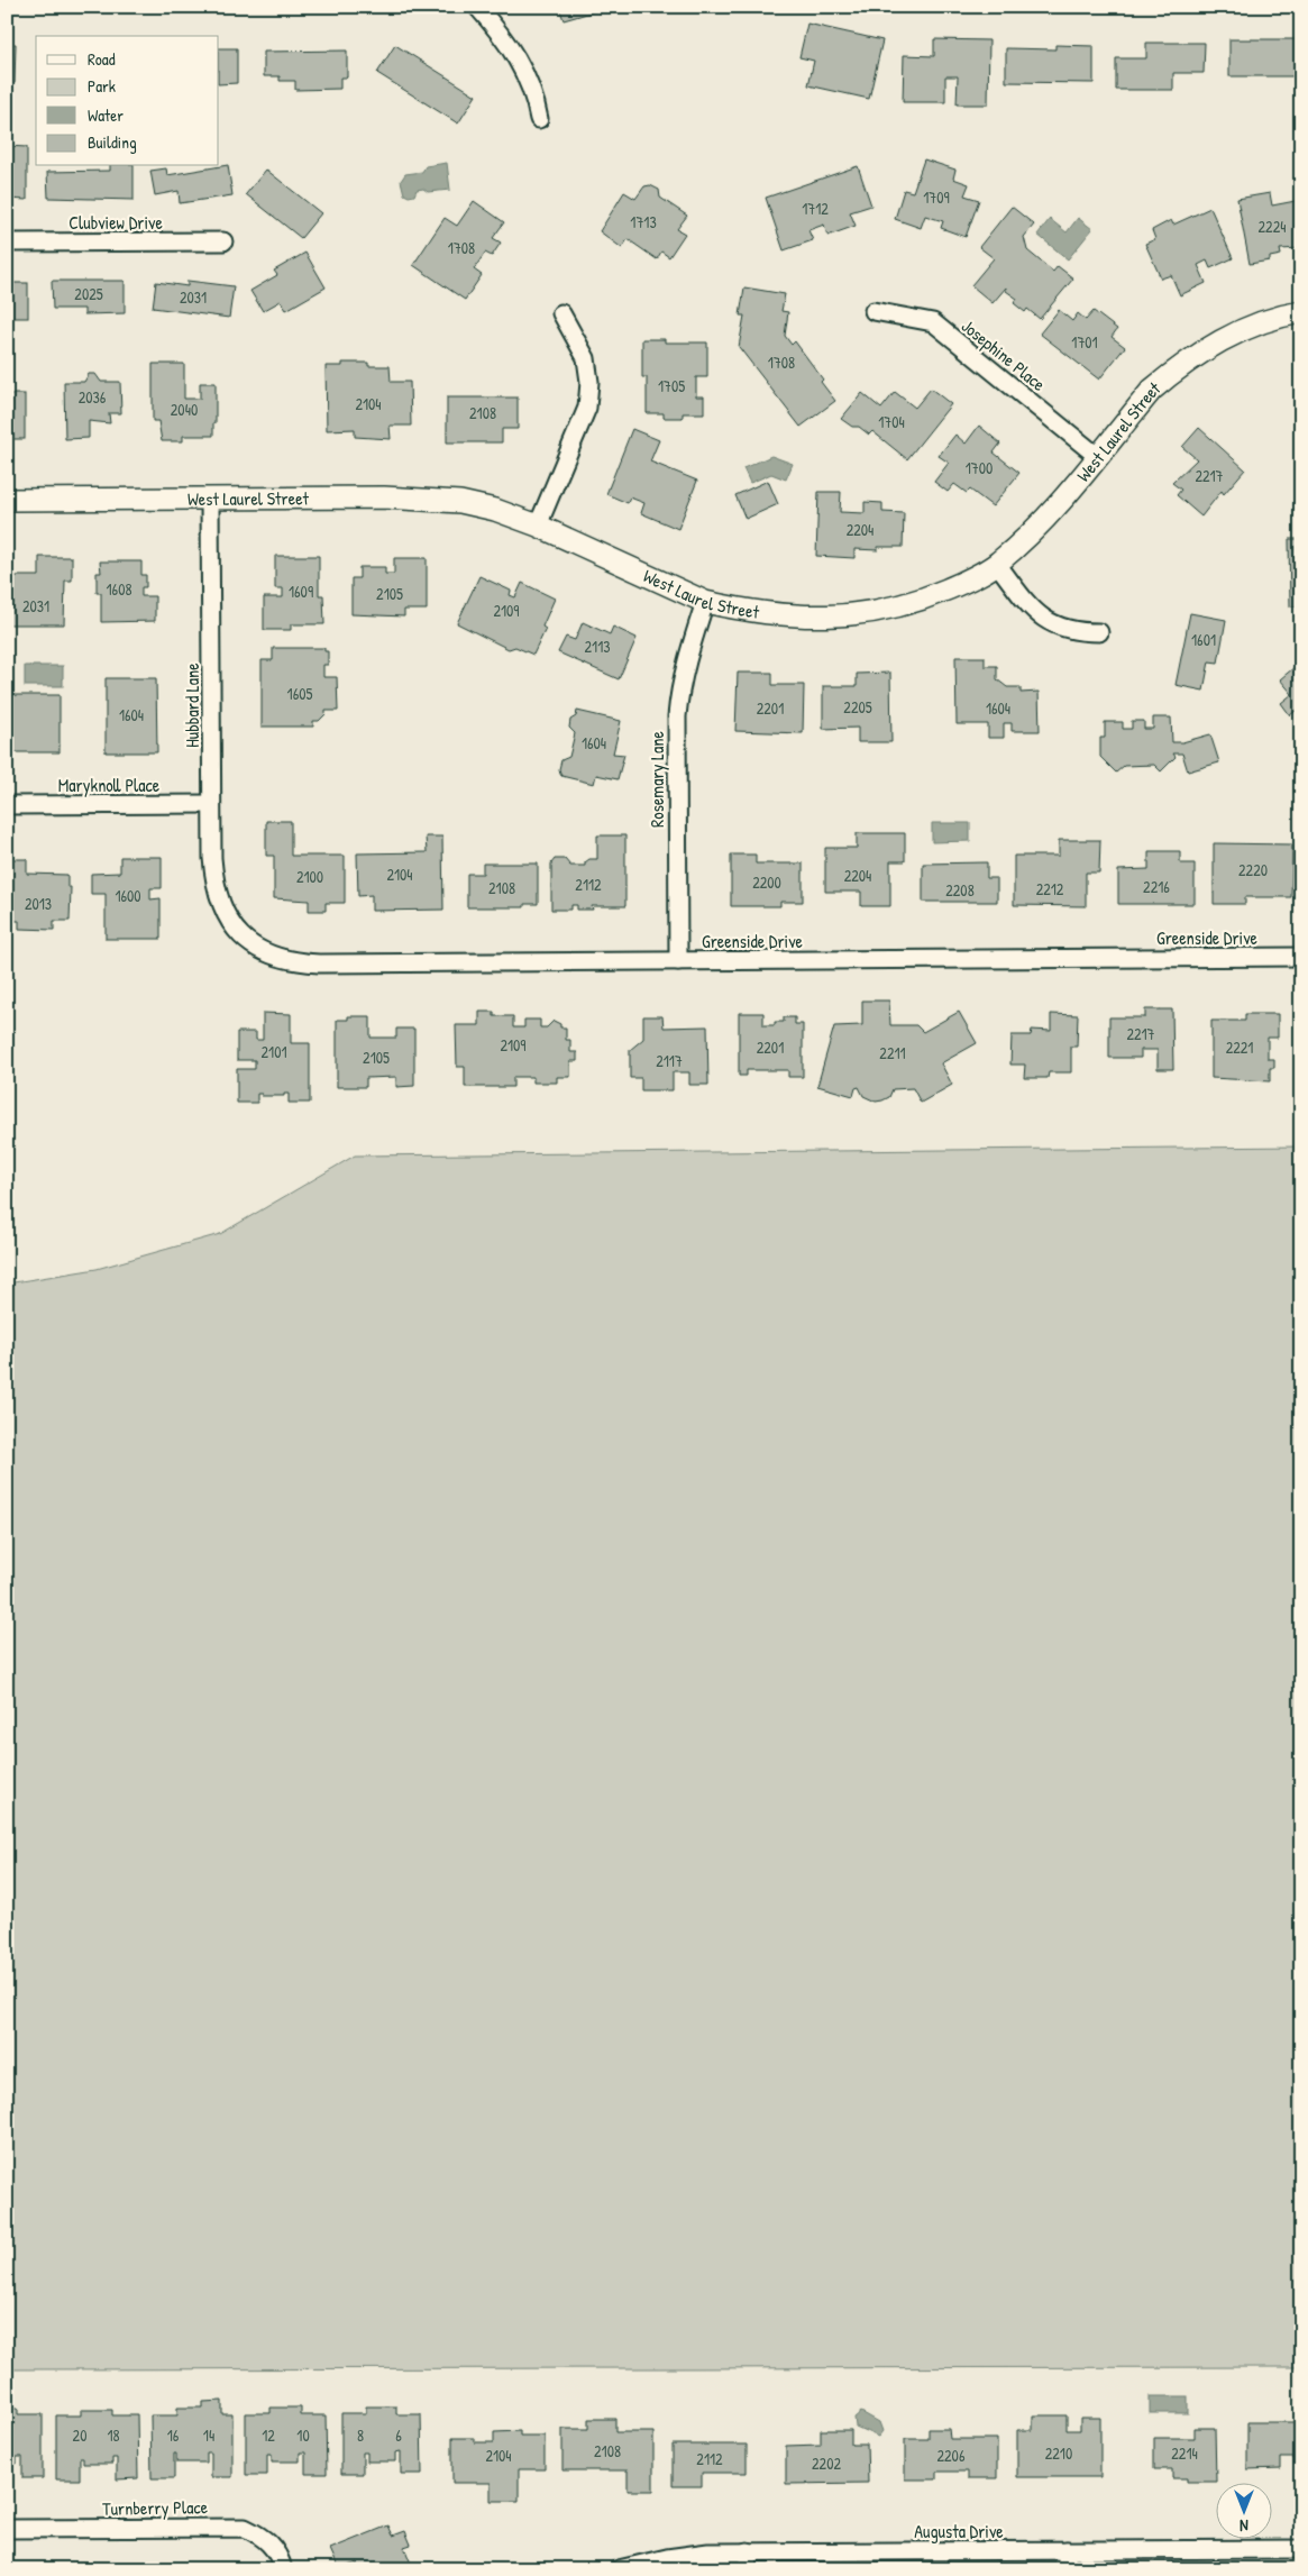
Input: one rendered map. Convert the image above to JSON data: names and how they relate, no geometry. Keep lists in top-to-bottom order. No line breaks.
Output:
{"streets":{"street":["Clubview Drive","Josephine Place","West Laurel Street","Hubbard Lane","Rosemary Lane","Maryknoll Place","Greenside Drive","Turnberry Place","Augusta Drive"]},"crossings":[["Josephine Place","West Laurel Street"],["West Laurel Street","Hubbard Lane"],["West Laurel Street","Rosemary Lane"],["Hubbard Lane","Maryknoll Place"],["Hubbard Lane","Greenside Drive"],["Rosemary Lane","Greenside Drive"]],"house_numbers":["1709","1712","1713","2224","1708","2025","2031","1701","1708","1705","2036","2104","2040","2108","1704","1700","2217","2204","1608","1609","2105","2031","2109","1601","2113","1605","2205","2201","1604","1604","1604","2220","2104","2204","2100","2200","2112","2216","2108","2212","2208","1600","2013","2217","2109","2201","2221","2101","2211","2105","2117","20","18","16","14","12","10","8","6","2108","2210","2214","2104","2206","2112","2202"],"legend":["Road","Park","Water","Building"],"north":"bottom"}
